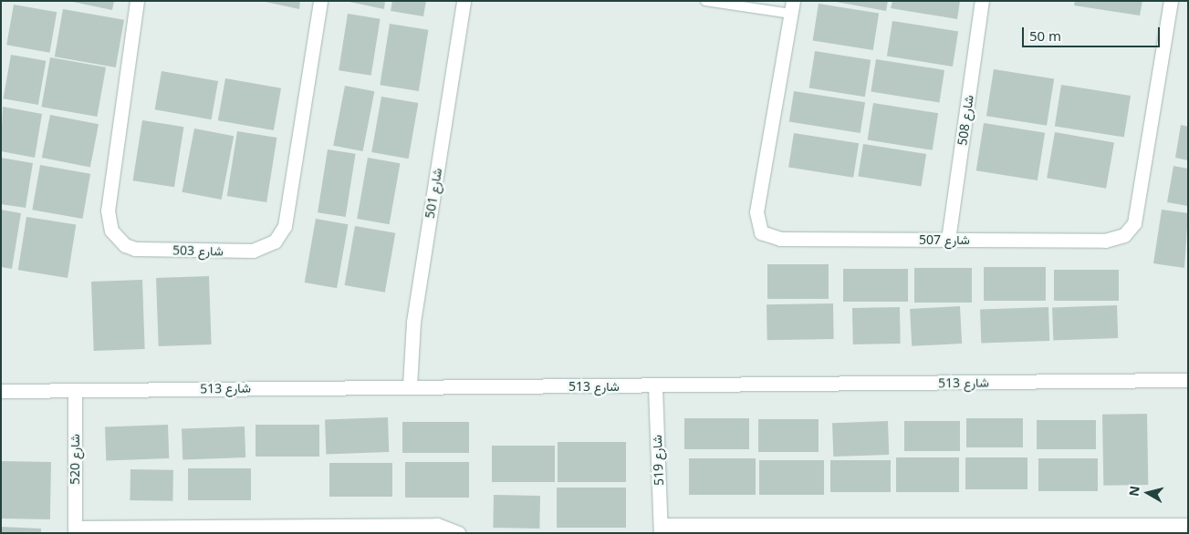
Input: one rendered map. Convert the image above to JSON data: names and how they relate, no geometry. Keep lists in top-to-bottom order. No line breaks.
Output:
{"streets":{"street":["شارع 508","شارع 501","شارع 507","شارع 503","شارع 513","شارع 520","شارع 519"]},"crossings":[["شارع 508","شارع 507"],["شارع 501","شارع 513"],["شارع 513","شارع 520"],["شارع 513","شارع 519"]],"scale_bar":"50 m","north":"left"}
